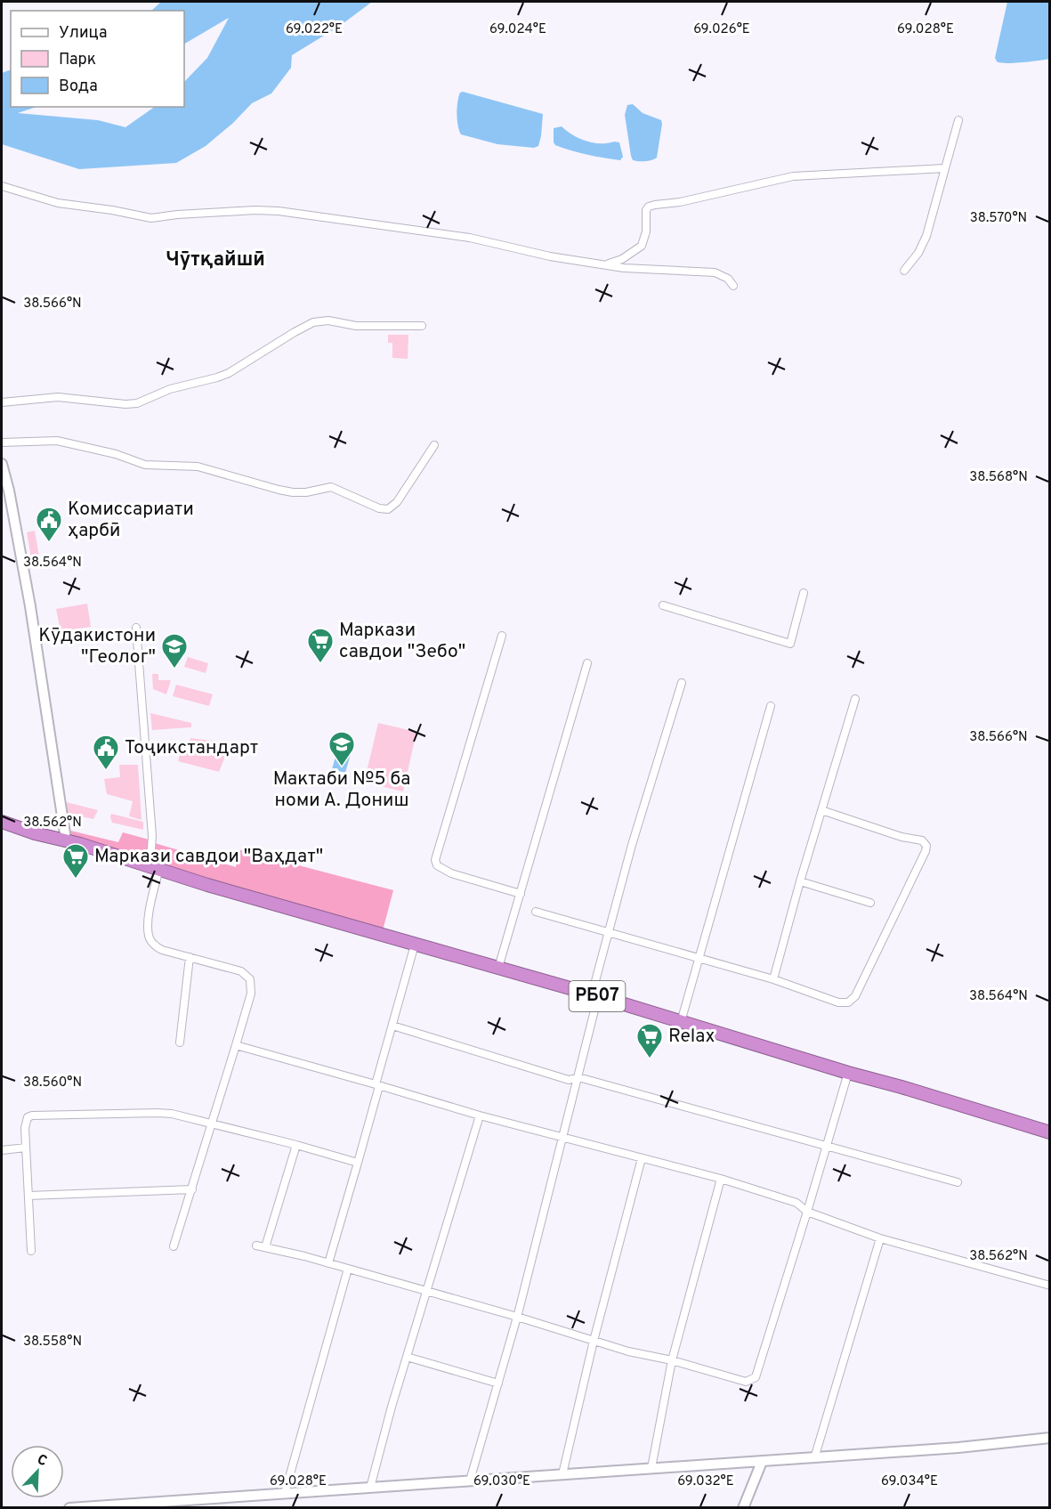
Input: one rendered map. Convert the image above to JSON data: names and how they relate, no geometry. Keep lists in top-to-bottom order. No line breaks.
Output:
{"streets":{"highway":["РБ07"]},"districts":["Чӯтқайшӣ"],"places":{"public building":["Комиссариати ҳарбӣ","Тоҷикстандарт"],"supermarket":["Маркази савдои \"Зебо\"","Маркази савдои \"Ваҳдат\"","Relax"],"school or university":["Кӯдакистони \"Геолог\"","Мактаби №5 ба номи А. Дониш"]},"legend":["Улица","Парк","Вода"],"north":"top right","coordinates":["69.022°E","69.024°E","69.026°E","69.028°E","38.570°N","38.566°N","38.568°N","38.564°N","38.562°N","38.560°N","38.558°N","69.030°E","69.032°E","69.034°E"]}
